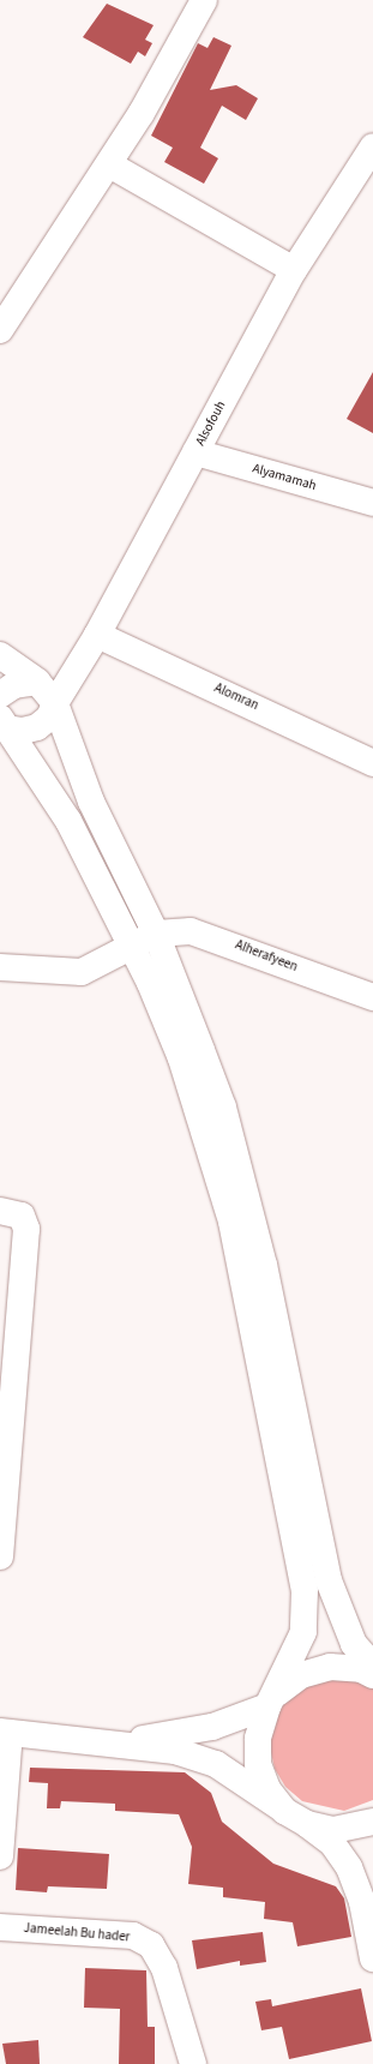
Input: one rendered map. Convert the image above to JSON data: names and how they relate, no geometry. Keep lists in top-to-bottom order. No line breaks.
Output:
{"streets":{"street":["Alsofouh","Alyamamah","Alomran","Alherafyeen","Jameelah Bu hader"]},"crossings":[["Alsofouh","Alyamamah"],["Alsofouh","Alomran"]]}
